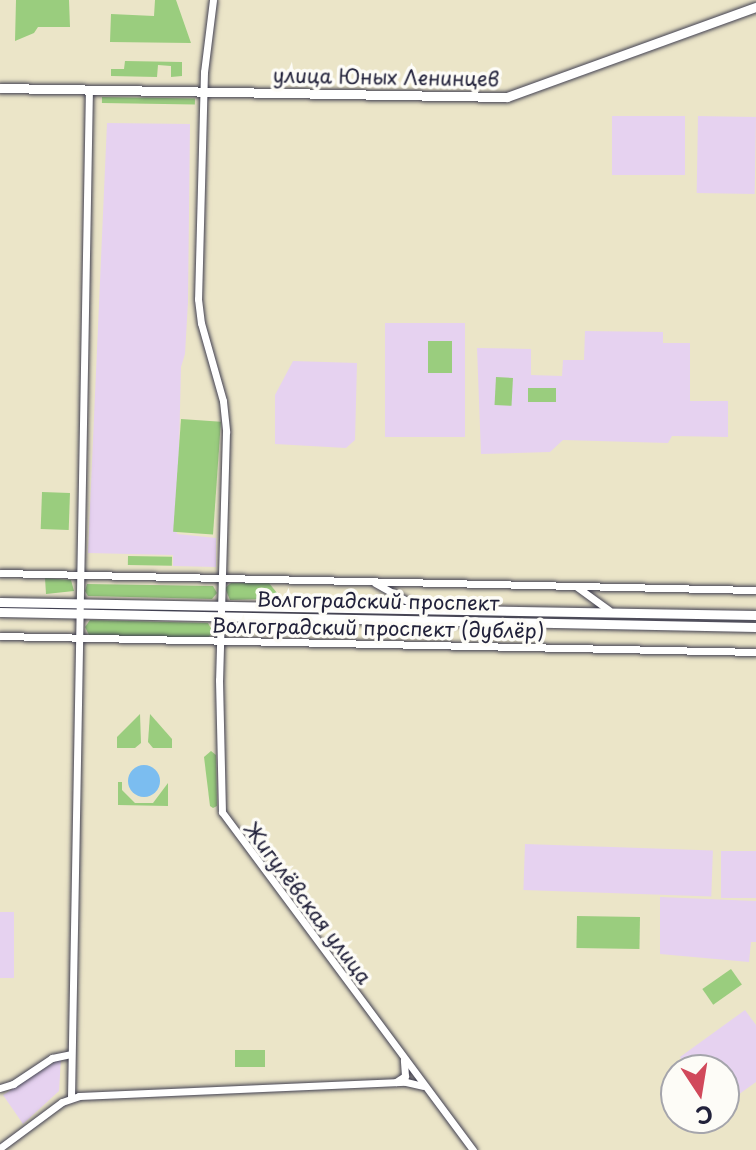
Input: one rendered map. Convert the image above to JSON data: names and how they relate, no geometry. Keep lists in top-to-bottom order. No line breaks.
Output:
{"streets":{"main road":["улица Юных Ленинцев","Волгоградский проспект"],"street":["Волгоградский проспект (дублёр)","Жигулёвская улица"]},"crossings":[["улица Юных Ленинцев","Жигулёвская улица"],["Волгоградский проспект","Жигулёвская улица"],["Волгоградский проспект (дублёр)","Жигулёвская улица"]],"north":"bottom"}
